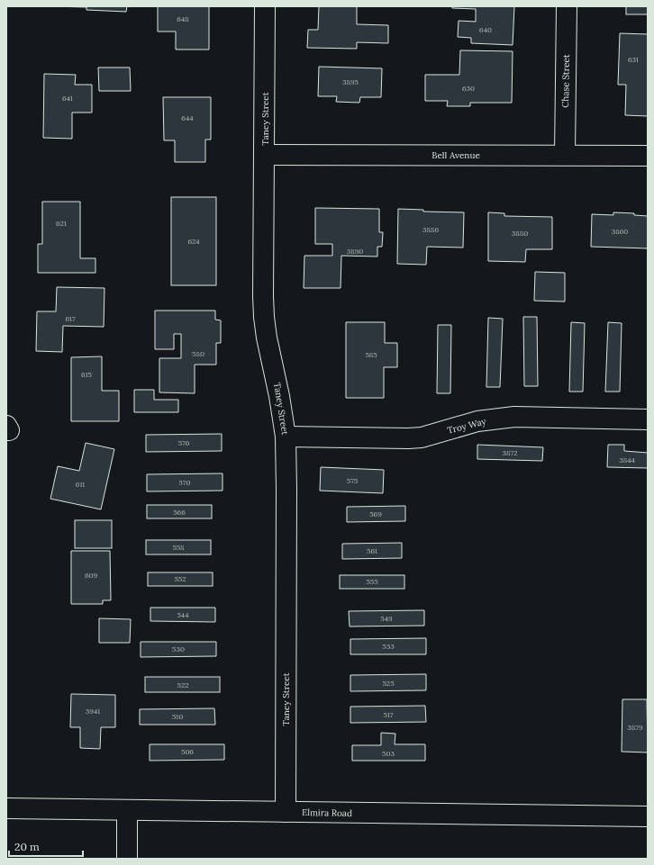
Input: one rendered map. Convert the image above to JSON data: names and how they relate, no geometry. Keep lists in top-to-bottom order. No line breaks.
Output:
{"streets":{"street":["Chase Street","Taney Street","Bell Avenue","Troy Way","Elmira Road"]},"crossings":[["Chase Street","Bell Avenue"],["Taney Street","Bell Avenue"],["Taney Street","Troy Way"],["Taney Street","Elmira Road"]],"house_numbers":["648","640","631","3895","630","641","644","621","3886","3860","3880","624","3890","617","580","585","615","576","3872","3844","575","570","611","566","569","558","561","609","552","555","544","549","533","530","525","522","3941","517","510","3879","506","503"],"scale_bar":"20 m"}
